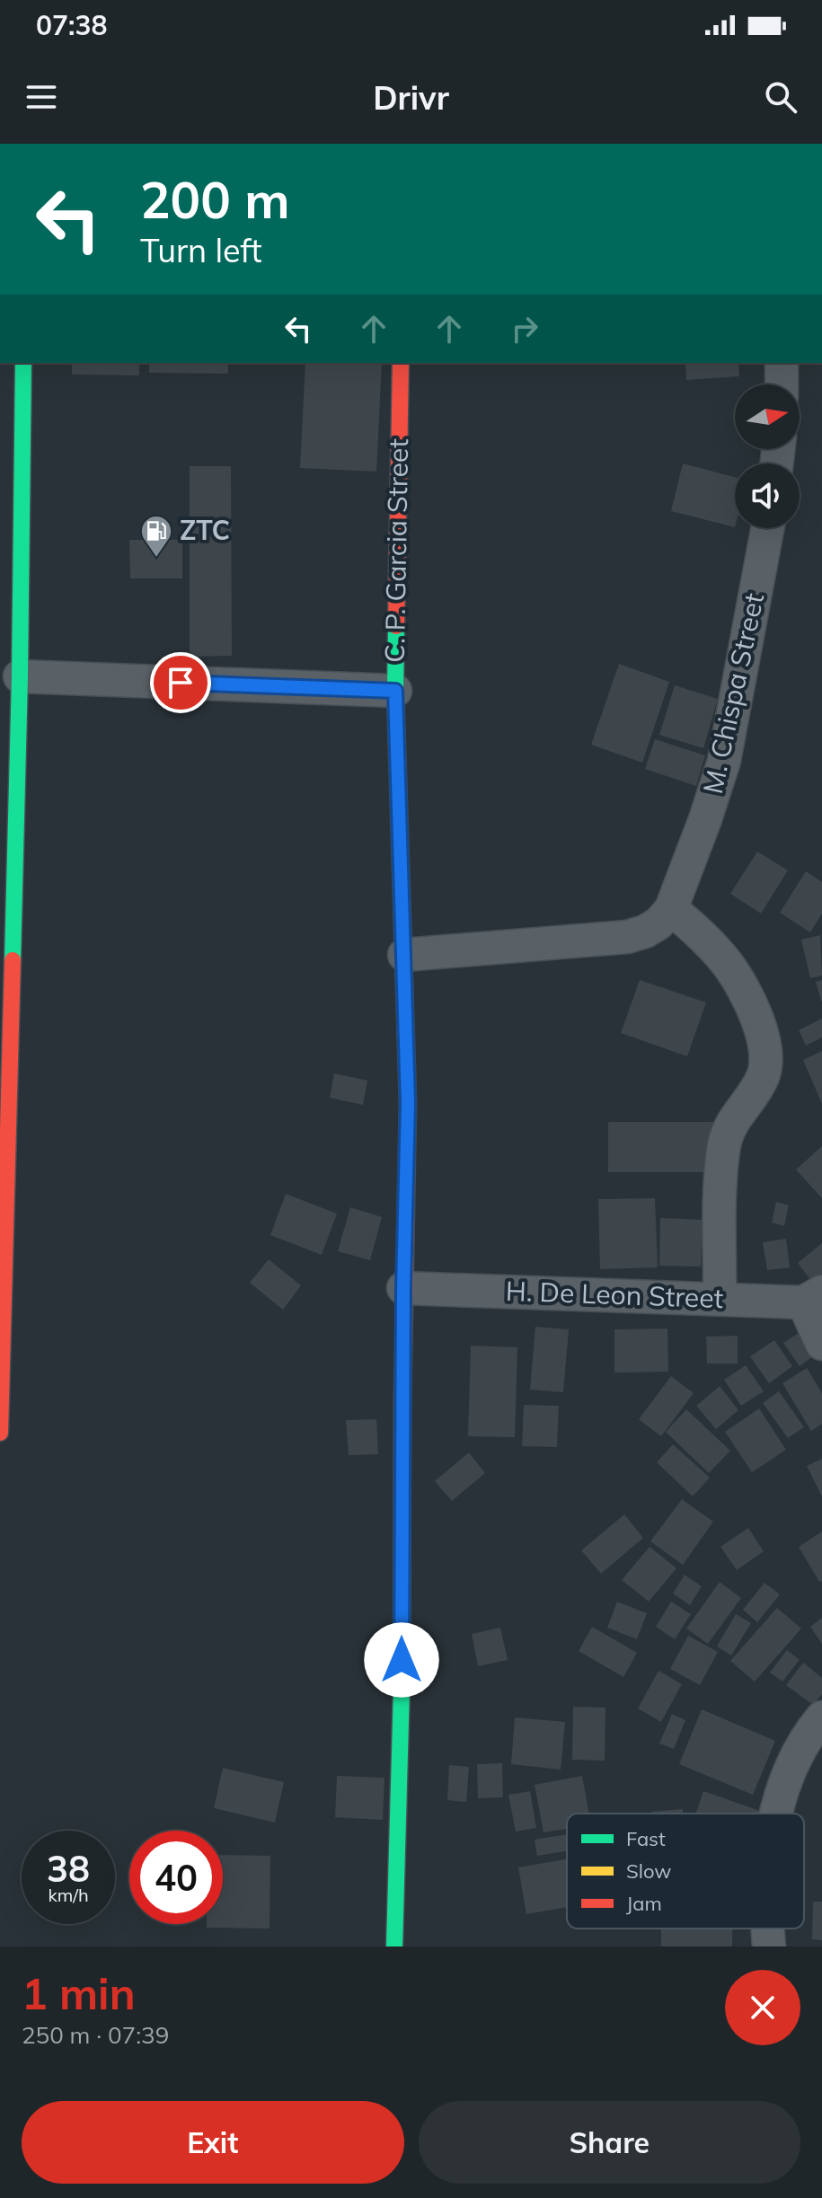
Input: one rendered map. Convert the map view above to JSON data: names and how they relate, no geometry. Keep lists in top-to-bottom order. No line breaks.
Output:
{"streets":{"street":["C. P. Garcia Street","M. Chispa Street","H. De Leon Street"]},"crossings":[["C. P. Garcia Street","H. De Leon Street"]],"places":{"fuel station":["ZTC"]},"legend":["Fast","Slow","Jam"],"north":"right","page":{"status":"07:38","header":"Drivr","turn":["200 m","Turn left"],"speed":"38 km/h","limit":"40","heading":["1 min","250 m · 07:39"],"buttons":["Exit","Share"]}}
